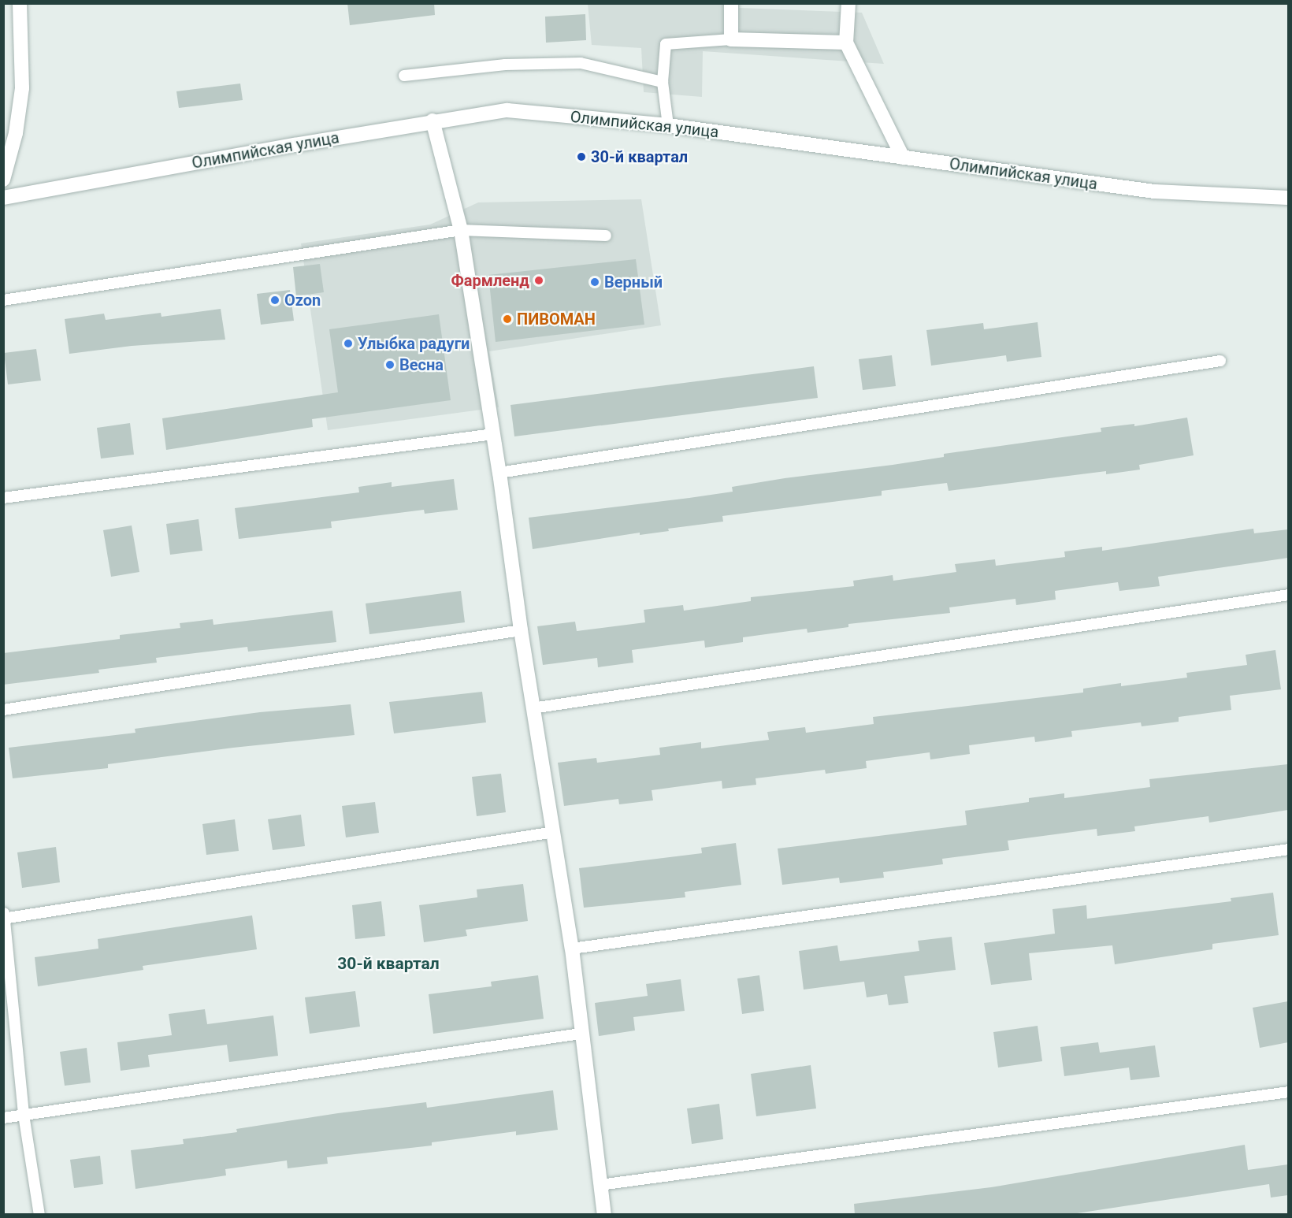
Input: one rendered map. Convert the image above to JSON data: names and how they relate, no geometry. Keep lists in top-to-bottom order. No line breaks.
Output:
{"streets":{"street":["Олимпийская улица"]},"districts":["30-й квартал"],"places":["30-й квартал","Фармленд","Верный","Ozon","ПИВОМАН","Улыбка радуги","Весна"]}
